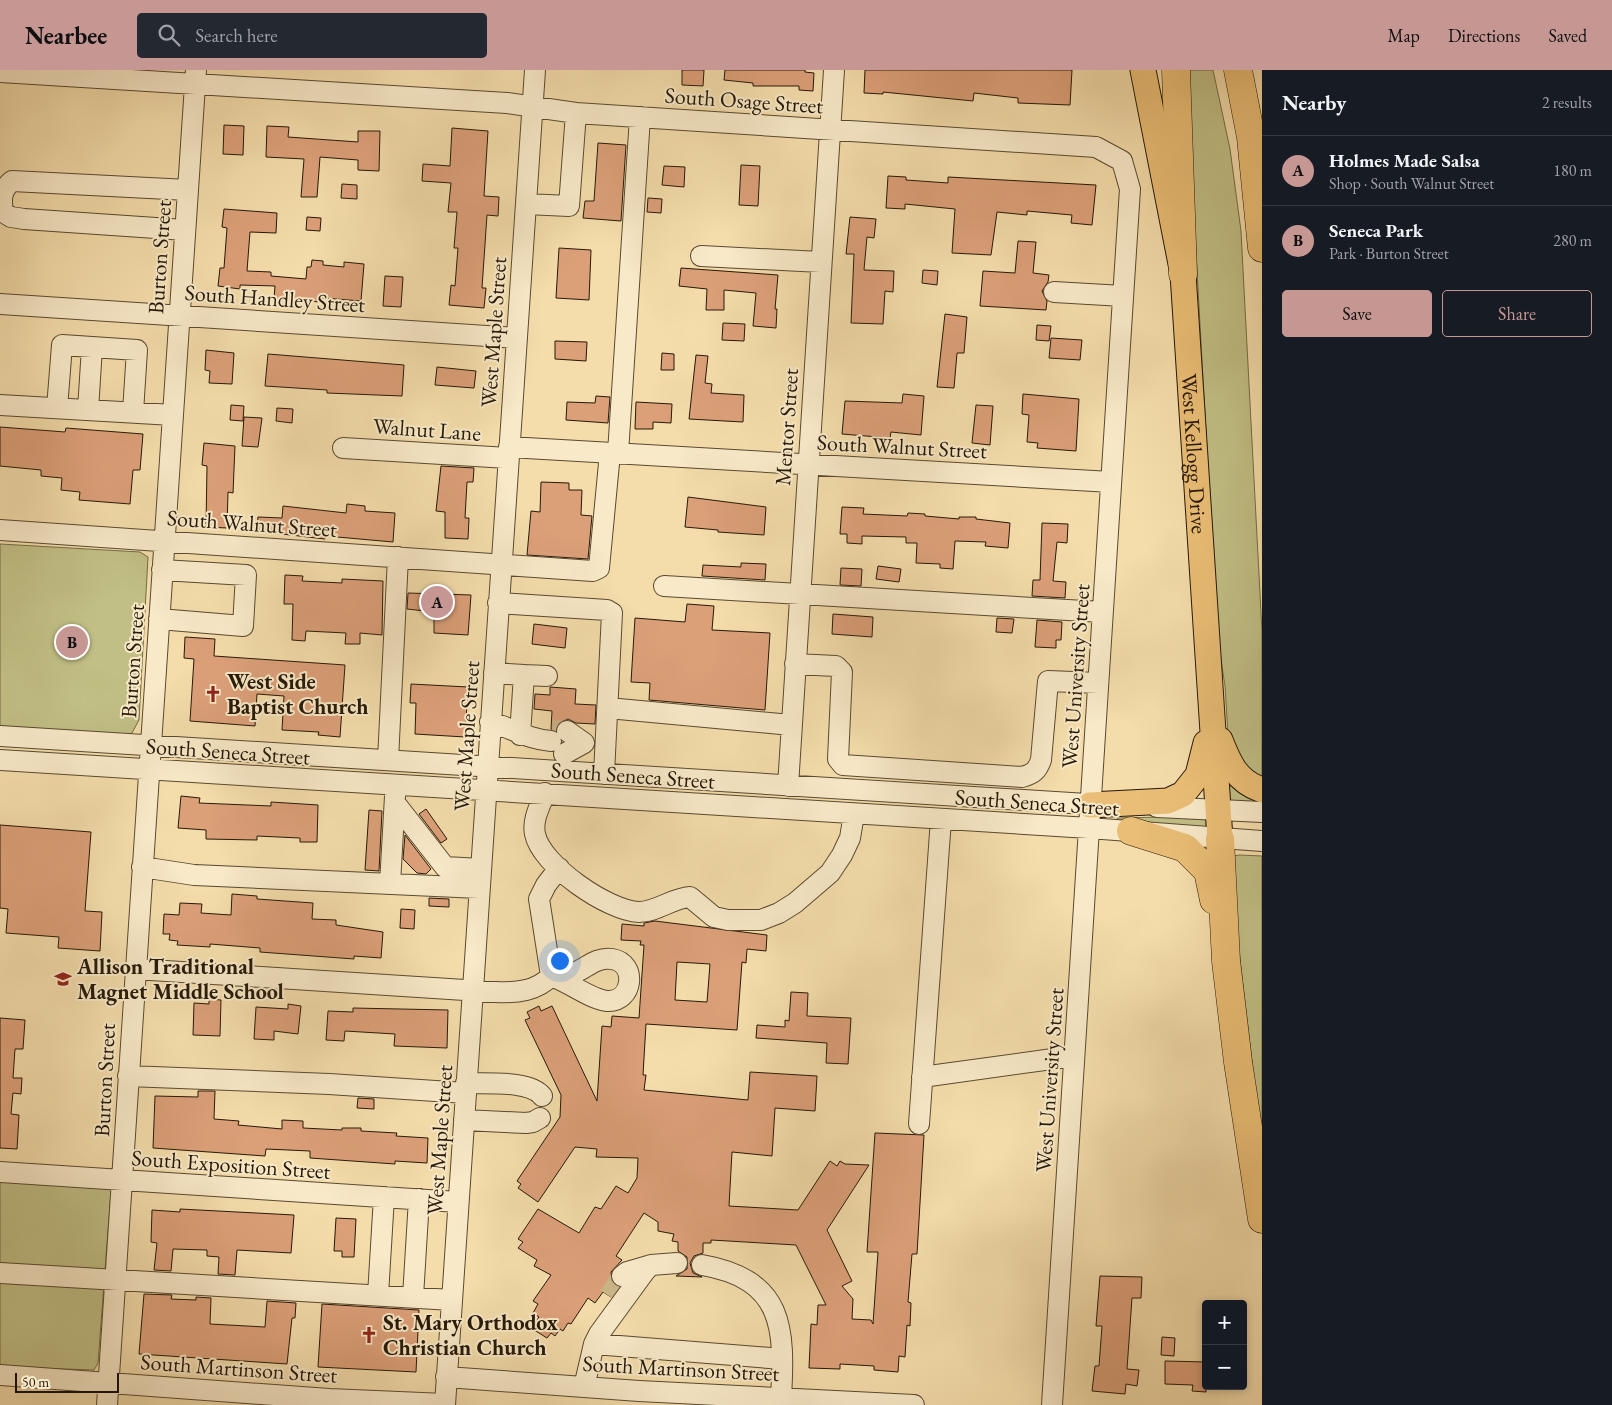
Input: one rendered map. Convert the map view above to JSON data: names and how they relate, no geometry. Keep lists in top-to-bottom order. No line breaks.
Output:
{"streets":{"main road":["West Kellogg Drive"],"street":["South Osage Street","Burton Street","South Handley Street","West Maple Street","Mentor Street","Walnut Lane","South Walnut Street","West University Street","South Seneca Street","South Exposition Street","South Martinson Street"]},"crossings":[["South Osage Street","Burton Street"],["South Osage Street","West Maple Street"],["South Osage Street","Mentor Street"],["South Osage Street","West University Street"],["Burton Street","South Handley Street"],["Burton Street","South Walnut Street"],["Burton Street","South Seneca Street"],["Burton Street","South Exposition Street"],["Burton Street","South Martinson Street"],["South Handley Street","West Maple Street"],["West Maple Street","Walnut Lane"],["West Maple Street","South Walnut Street"],["West Maple Street","South Seneca Street"],["West Maple Street","South Exposition Street"],["West Maple Street","South Martinson Street"],["Mentor Street","South Walnut Street"],["Mentor Street","South Seneca Street"],["Walnut Lane","South Walnut Street"],["South Walnut Street","West University Street"],["West Kellogg Drive","South Seneca Street"],["West University Street","South Seneca Street"]],"places":{"church":["West Side Baptist Church","St. Mary Orthodox Christian Church"],"school or university":["Allison Traditional Magnet Middle School"]},"scale_bar":"50 m","page":{"header":"Nearbee","search":"Search here","nav":["Map","Directions","Saved"],"heading":["Nearby","2 results"],"list":[{"mark":"A","name":"Holmes Made Salsa","note":"Shop · South Walnut Street","value":"180 m"},{"mark":"B","name":"Seneca Park","note":"Park · Burton Street","value":"280 m"}],"buttons":["Save","Share"],"pins":["A","B"],"map_buttons":["+","−"],"scale":"50 m"}}
